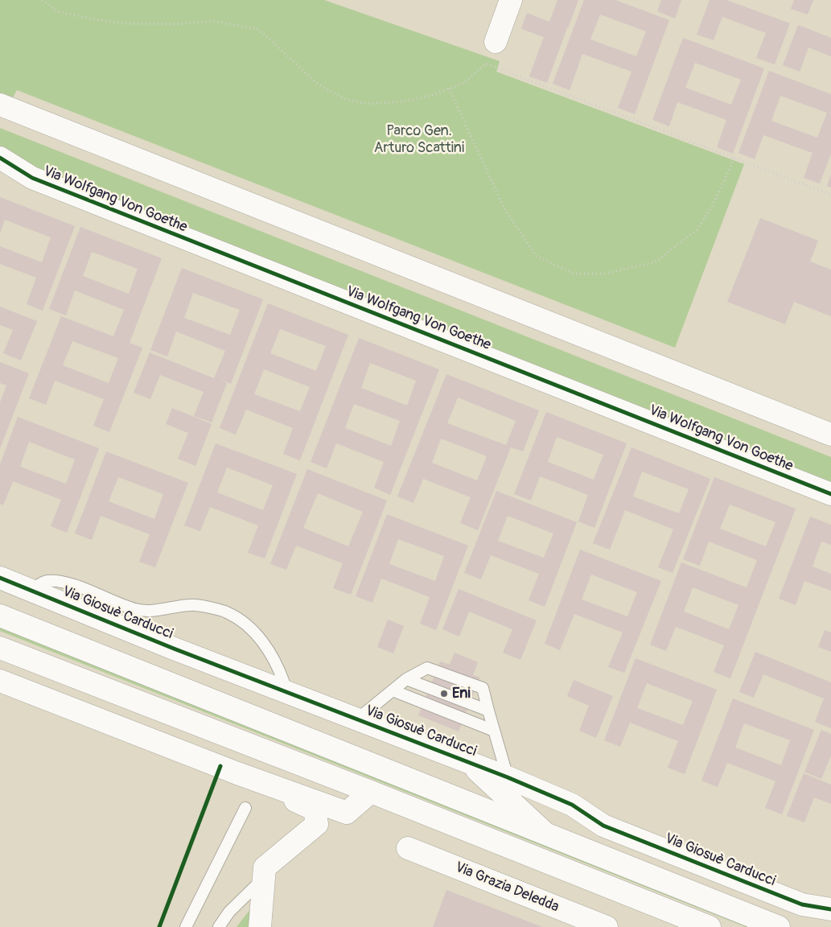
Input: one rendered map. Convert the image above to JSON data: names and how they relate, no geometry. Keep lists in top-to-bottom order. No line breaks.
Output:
{"streets":{"street":["Via Wolfgang Von Goethe","Via Giosuè Carducci","Via Grazia Deledda"]},"parks":["Parco Gen. Arturo Scattini"],"places":["Eni"]}
